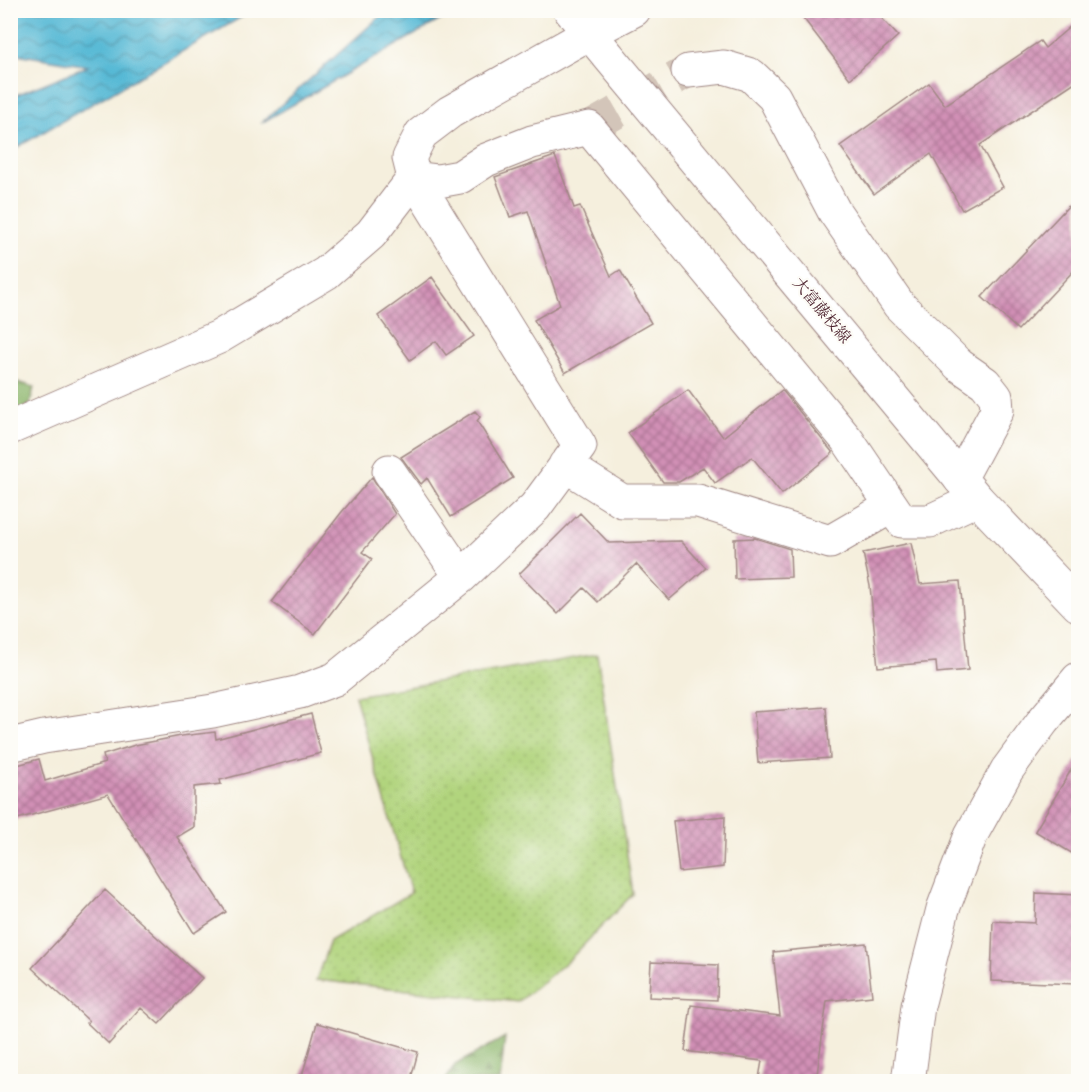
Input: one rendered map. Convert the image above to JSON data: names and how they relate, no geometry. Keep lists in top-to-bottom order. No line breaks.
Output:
{"streets":{"street":["大富藤枝線"]}}
